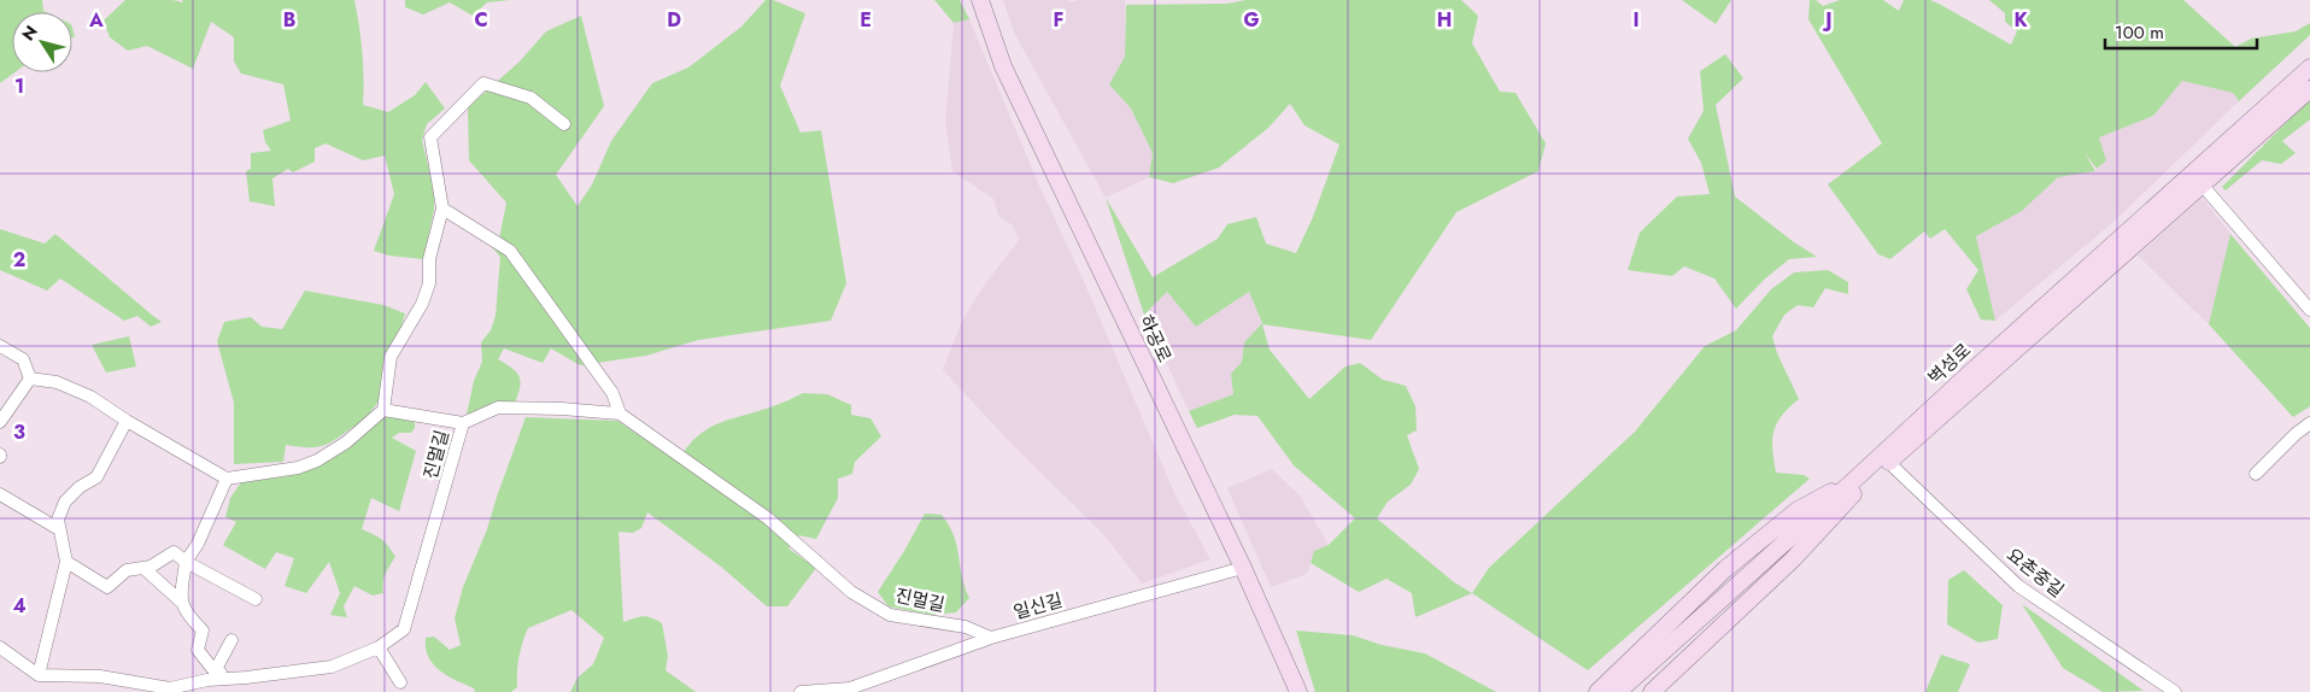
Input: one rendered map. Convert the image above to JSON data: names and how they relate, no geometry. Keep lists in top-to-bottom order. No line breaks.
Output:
{"streets":{"main road":["하공로","벽성로"],"street":["진멀길","요촌중길","일신길"]},"crossings":[["하공로","일신길"],["벽성로","요촌중길"],["진멀길","일신길"]],"scale_bar":"100 m","north":"top left","grid":{"columns":["A","B","C","D","E","F","G","H","I","J","K"],"rows":["1","2","3","4"]}}
